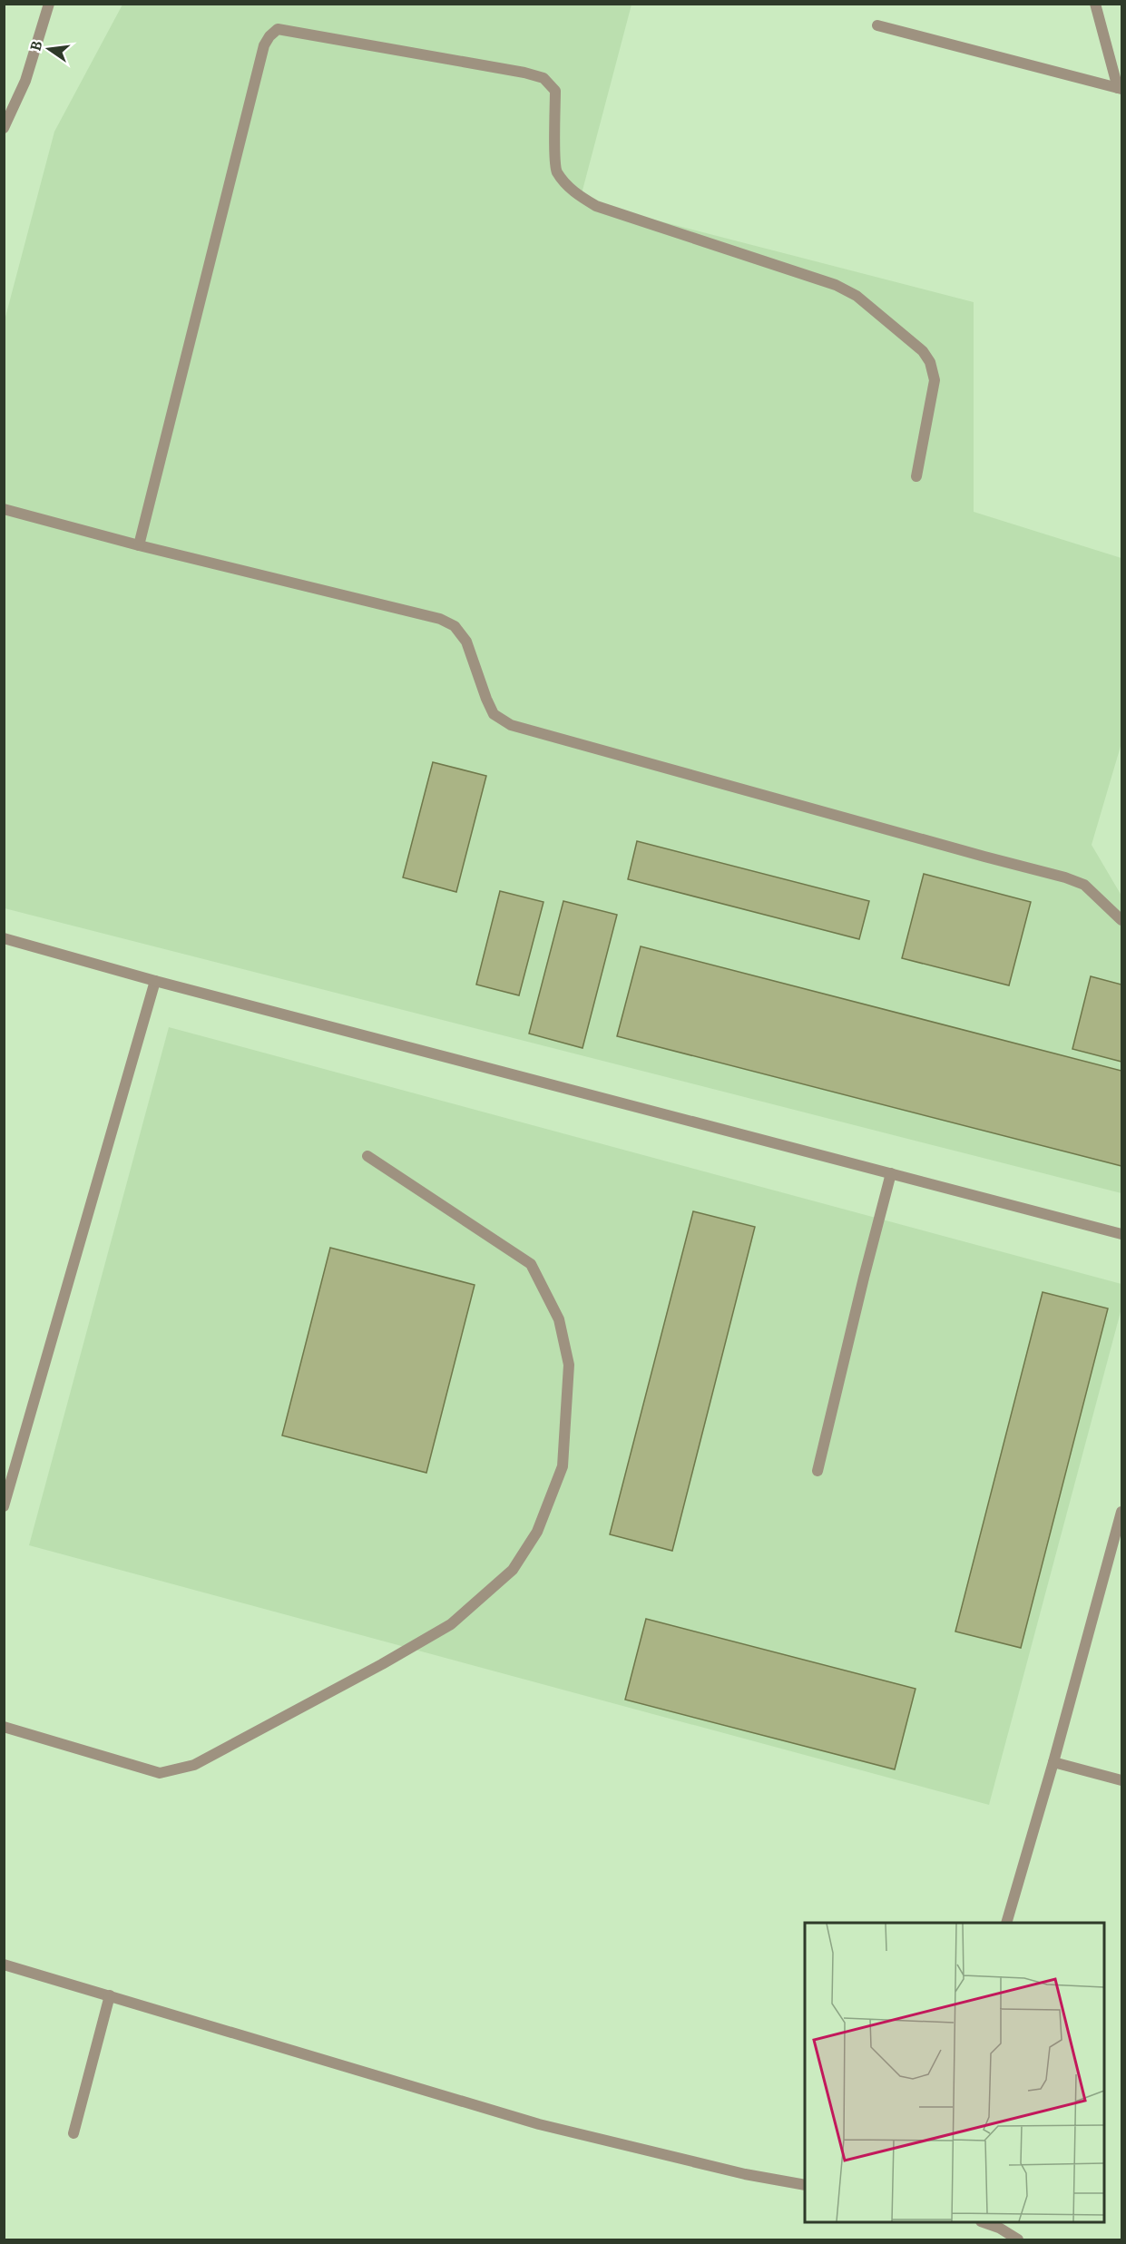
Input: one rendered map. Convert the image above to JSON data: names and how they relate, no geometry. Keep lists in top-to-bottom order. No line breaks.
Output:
{"north":"left"}
